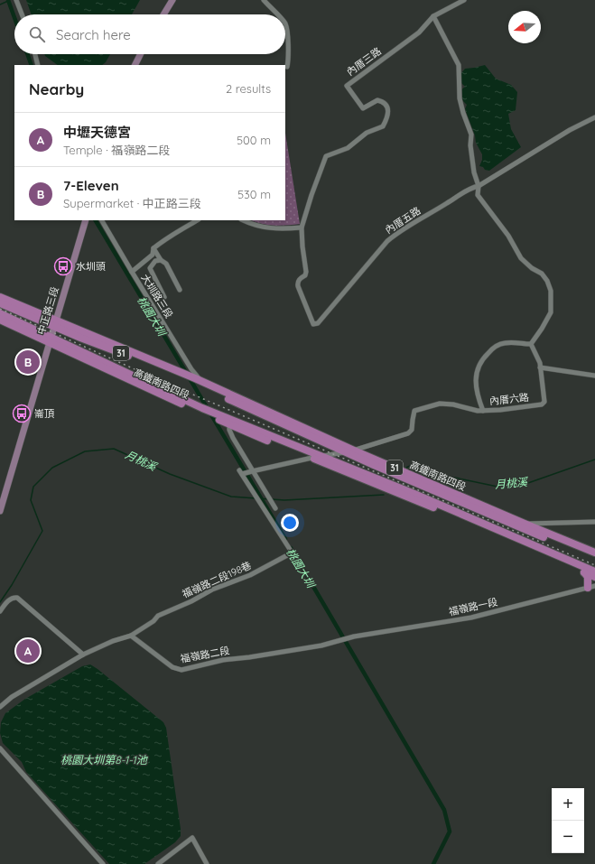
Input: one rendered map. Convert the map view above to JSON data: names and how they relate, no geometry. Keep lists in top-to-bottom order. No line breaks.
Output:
{"streets":{"main road":["中正路三段","31","高鐵南路四段"],"street":["內厝三路","內厝五路","大圳路三段","內厝六路","福嶺路二段198巷","福嶺路一段","福嶺路二段"]},"crossings":[["內厝三路","內厝五路"],["大圳路三段","高鐵南路四段"],["中正路三段","31"],["中正路三段","高鐵南路四段"],["31","高鐵南路四段"],["高鐵南路四段","內厝六路"],["福嶺路二段198巷","福嶺路二段"],["福嶺路一段","福嶺路二段"]],"water":["桃園大圳","月桃溪","桃園大圳第8-1-1池"],"places":{"bus stop":["水圳頭","崙頂"]},"north":"left","page":{"search":"Search here","heading":["Nearby","2 results"],"list":[{"mark":"A","name":"中壢天德宮","note":"Temple · 福嶺路二段","value":"500 m"},{"mark":"B","name":"7-Eleven","note":"Supermarket · 中正路三段","value":"530 m"}],"pins":["B","A"],"map_buttons":["+","−"]}}
